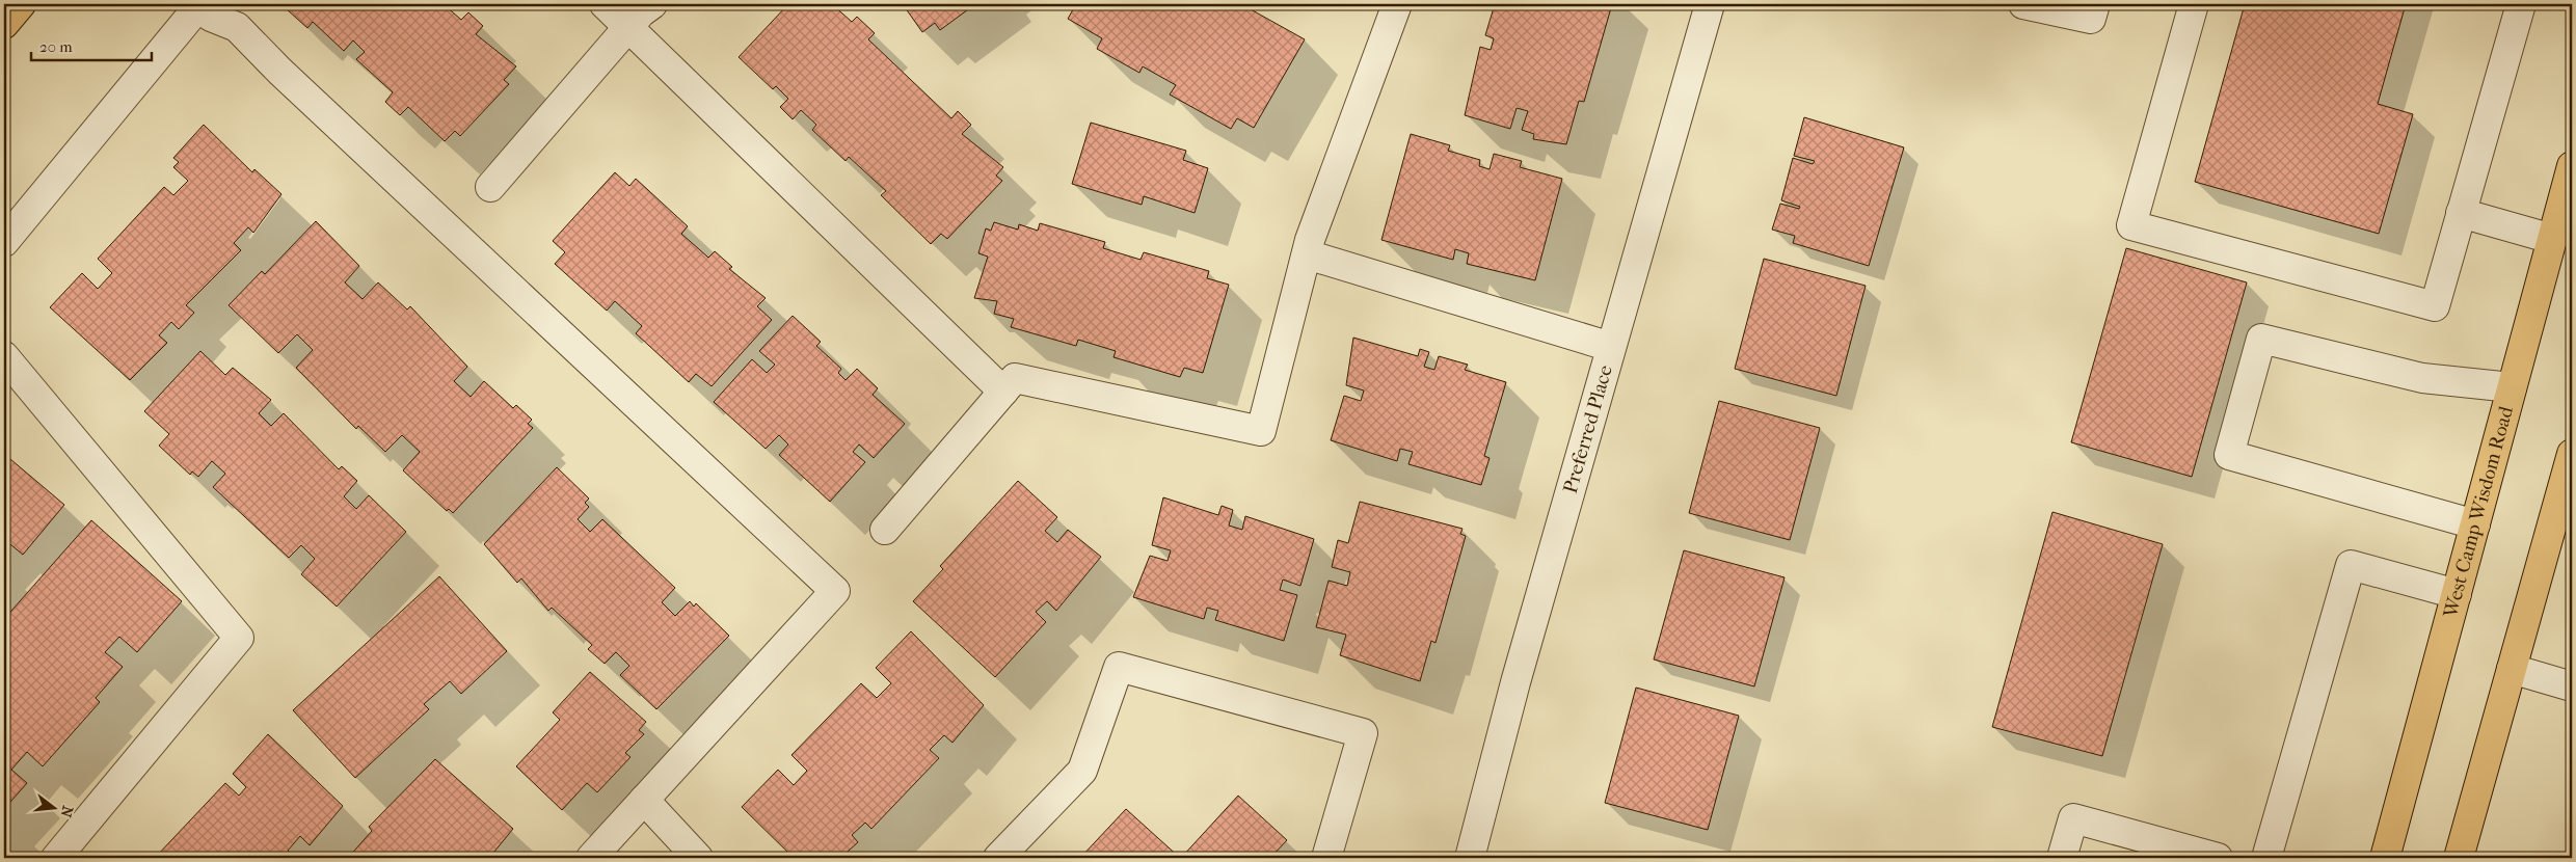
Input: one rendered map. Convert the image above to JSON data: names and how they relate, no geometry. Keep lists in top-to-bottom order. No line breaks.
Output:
{"streets":{"main road":["West Camp Wisdom Road"],"street":["Preferred Place"]},"scale_bar":"20 m","north":"right"}
